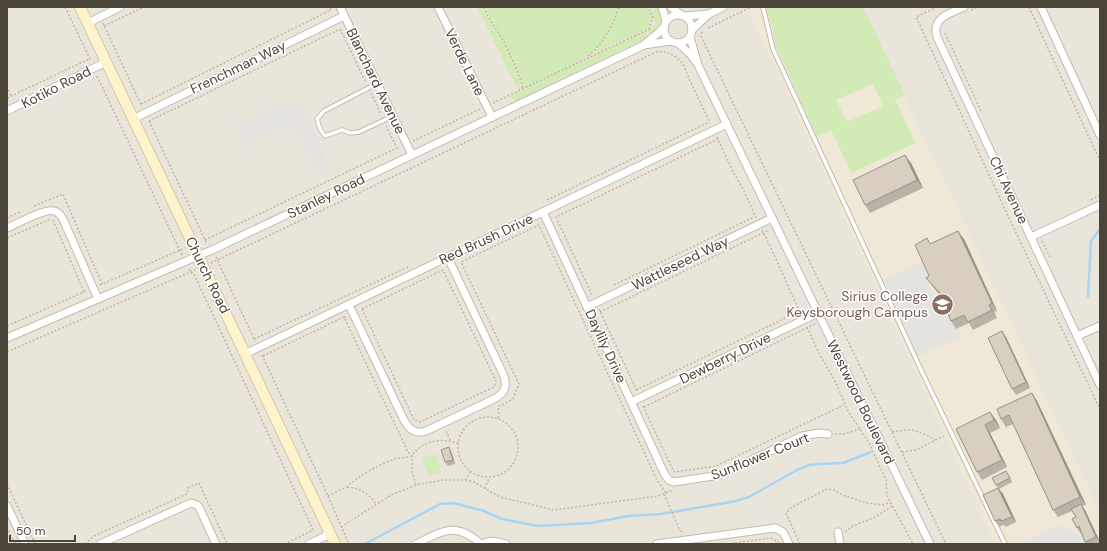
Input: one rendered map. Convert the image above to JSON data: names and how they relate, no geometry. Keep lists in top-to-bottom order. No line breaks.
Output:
{"streets":{"main road":["Church Road"],"street":["Verde Lane","Frenchman Way","Blanchard Avenue","Kotiko Road","Chi Avenue","Stanley Road","Red Brush Drive","Wattleseed Way","Daylily Drive","Dewberry Drive","Westwood Boulevard","Sunflower Court"]},"crossings":[["Verde Lane","Stanley Road"],["Frenchman Way","Blanchard Avenue"],["Frenchman Way","Church Road"],["Blanchard Avenue","Stanley Road"],["Kotiko Road","Church Road"],["Stanley Road","Church Road"],["Stanley Road","Westwood Boulevard"],["Red Brush Drive","Church Road"],["Red Brush Drive","Daylily Drive"],["Red Brush Drive","Westwood Boulevard"],["Wattleseed Way","Daylily Drive"],["Wattleseed Way","Westwood Boulevard"],["Daylily Drive","Dewberry Drive"],["Daylily Drive","Sunflower Court"],["Dewberry Drive","Westwood Boulevard"]],"places":{"school or university":["Sirius College Keysborough Campus"]},"scale_bar":"50 m"}
